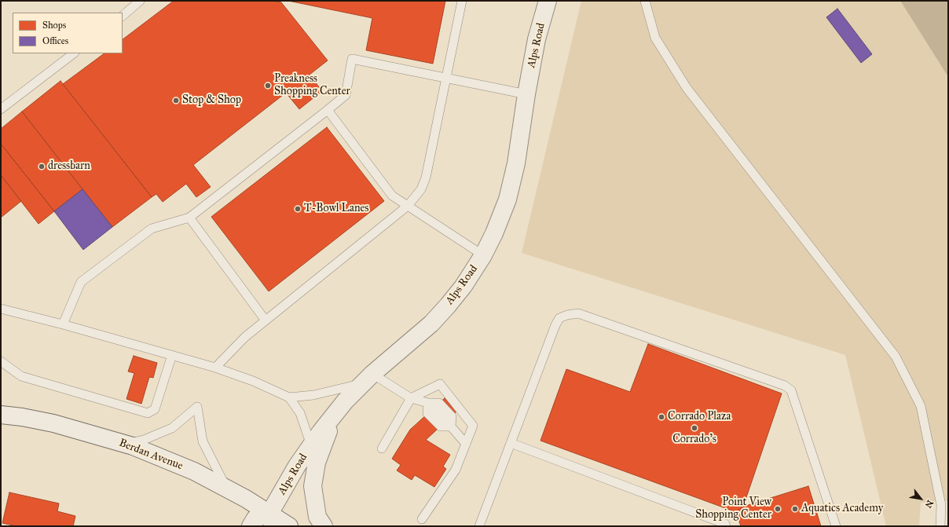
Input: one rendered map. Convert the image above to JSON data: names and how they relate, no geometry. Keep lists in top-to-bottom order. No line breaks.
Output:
{"streets":{"street":["Alps Road","Berdan Avenue"]},"crossings":[["Alps Road","Berdan Avenue"]],"places":["Preakness Shopping Center","Stop & Shop","dressbarn","T-Bowl Lanes","Corrado Plaza","Corrado's","Point View Shopping Center","Aquatics Academy"],"legend":["Shops","Offices"],"north":"bottom right"}
